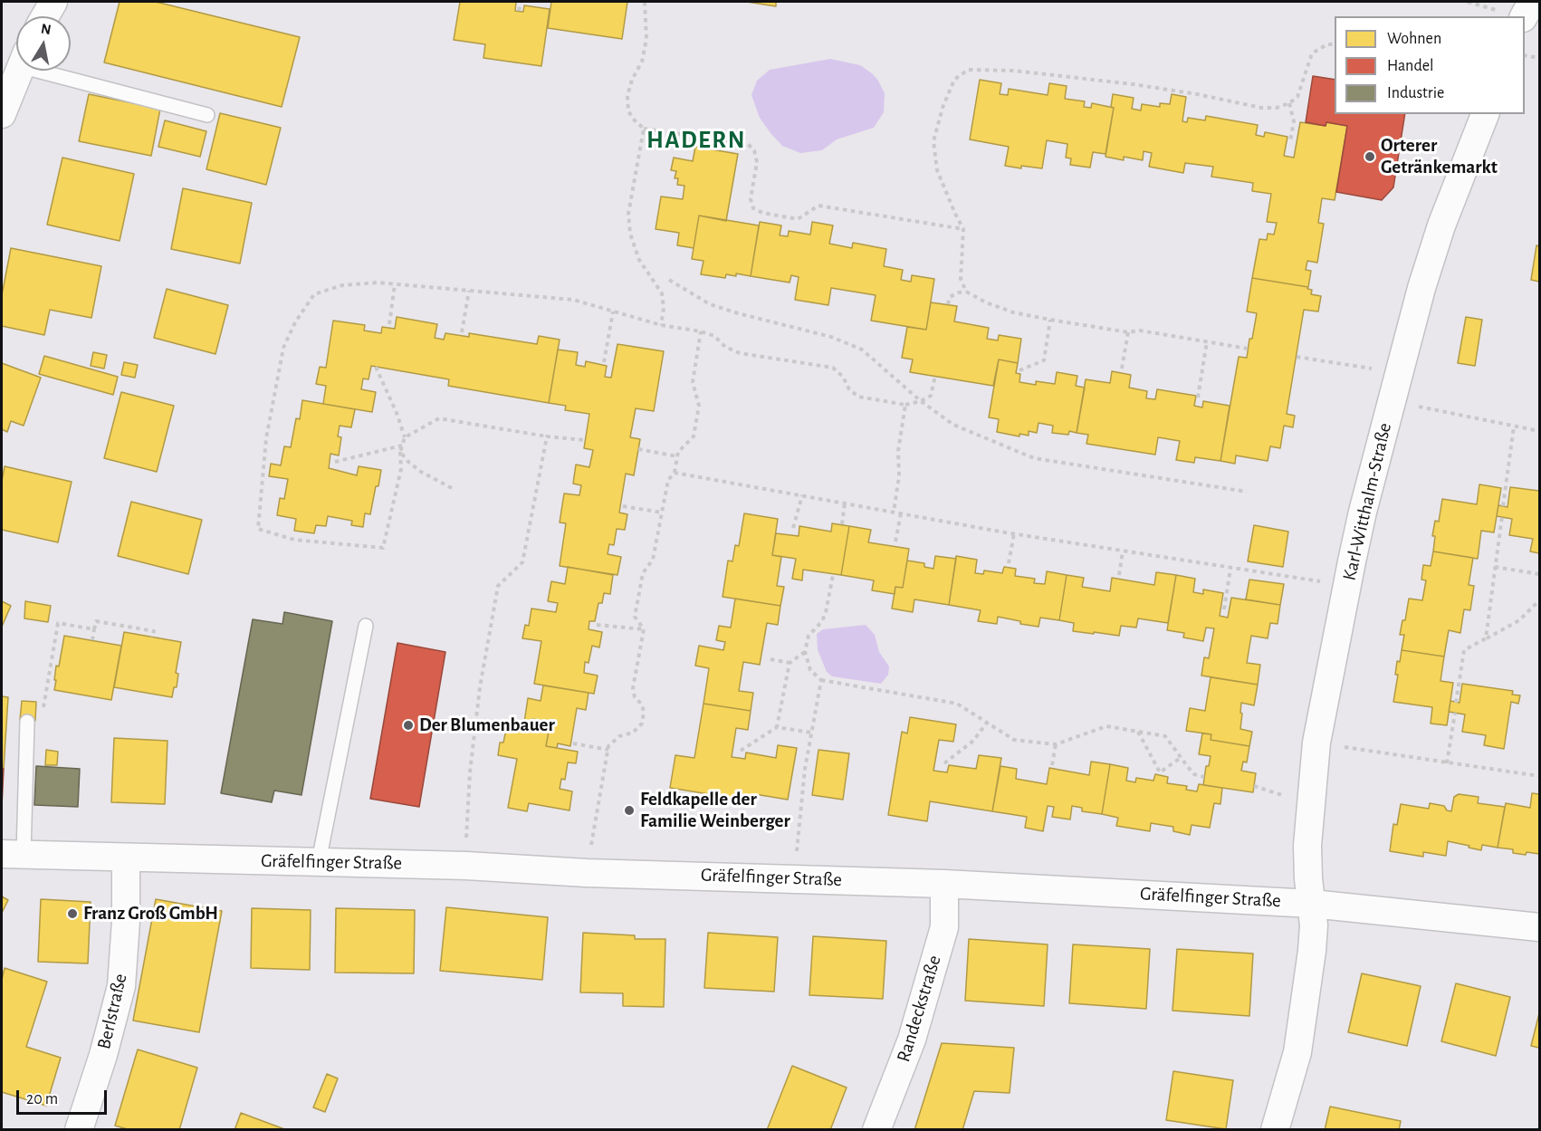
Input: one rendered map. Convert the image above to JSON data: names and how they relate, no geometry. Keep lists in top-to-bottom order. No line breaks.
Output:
{"streets":{"street":["Karl-Witthalm-Straße","Gräfelfinger Straße","Randeckstraße","Berlstraße"]},"crossings":[["Karl-Witthalm-Straße","Gräfelfinger Straße"],["Gräfelfinger Straße","Randeckstraße"],["Gräfelfinger Straße","Berlstraße"]],"districts":["HADERN"],"places":["Orterer Getränkemarkt","Der Blumenbauer","Feldkapelle der Familie Weinberger","Franz Groß GmbH"],"legend":["Wohnen","Handel","Industrie"],"scale_bar":"20 m","north":"top"}
